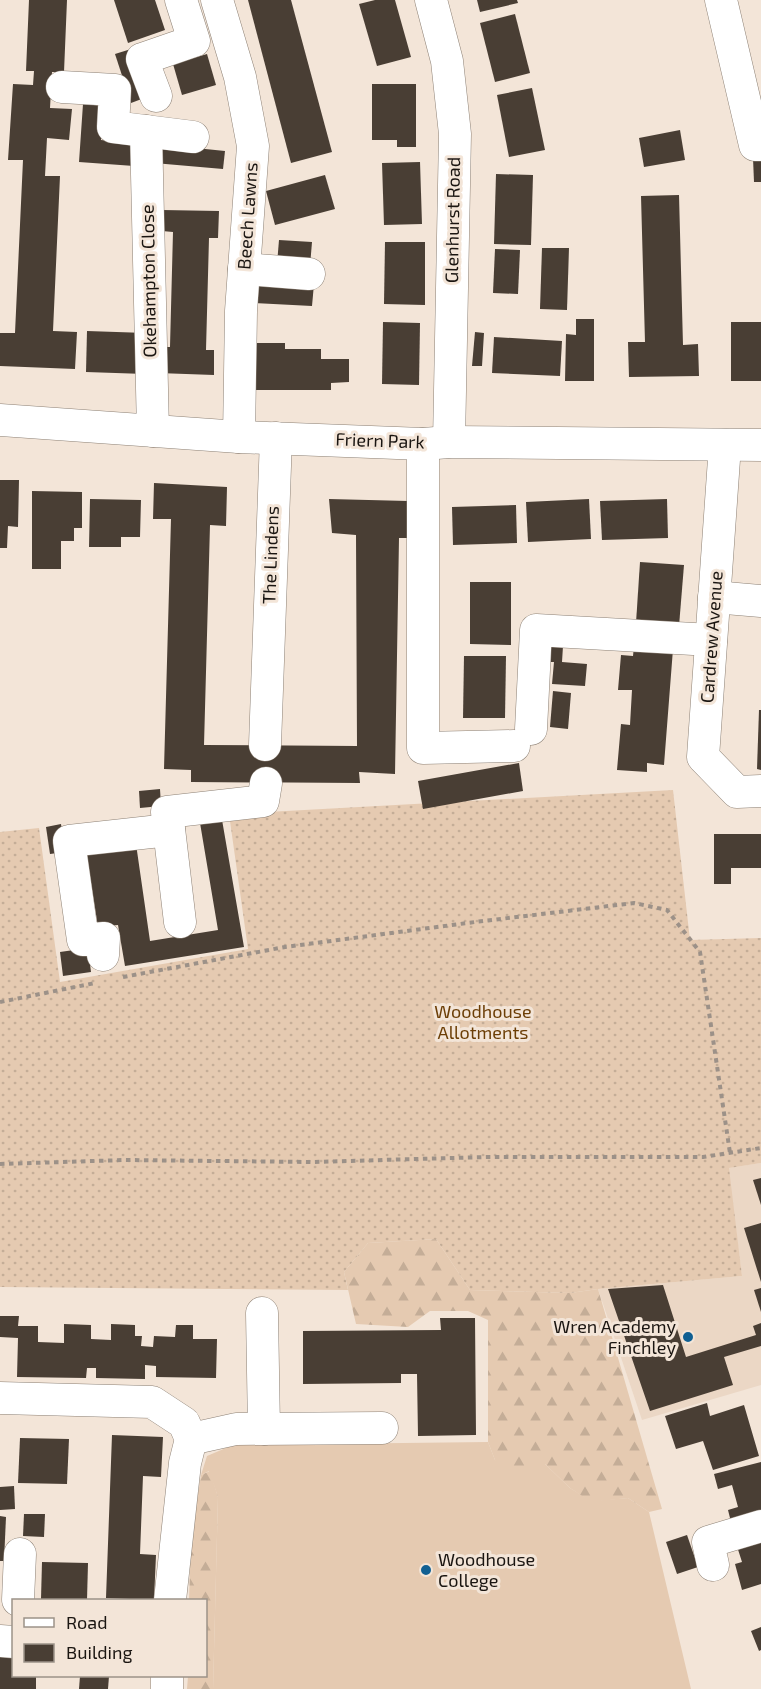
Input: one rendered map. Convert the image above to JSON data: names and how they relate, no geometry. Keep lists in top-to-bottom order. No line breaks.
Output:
{"streets":{"street":["Beech Lawns","Glenhurst Road","Okehampton Close","Friern Park","The Lindens","Cardrew Avenue"]},"crossings":[["Beech Lawns","Friern Park"],["Glenhurst Road","Friern Park"],["Glenhurst Road","Cardrew Avenue"],["Okehampton Close","Friern Park"],["Friern Park","The Lindens"],["Friern Park","Cardrew Avenue"]],"parks":["Woodhouse Allotments"],"places":["Wren Academy Finchley","Woodhouse College"],"legend":["Road","Building"]}
